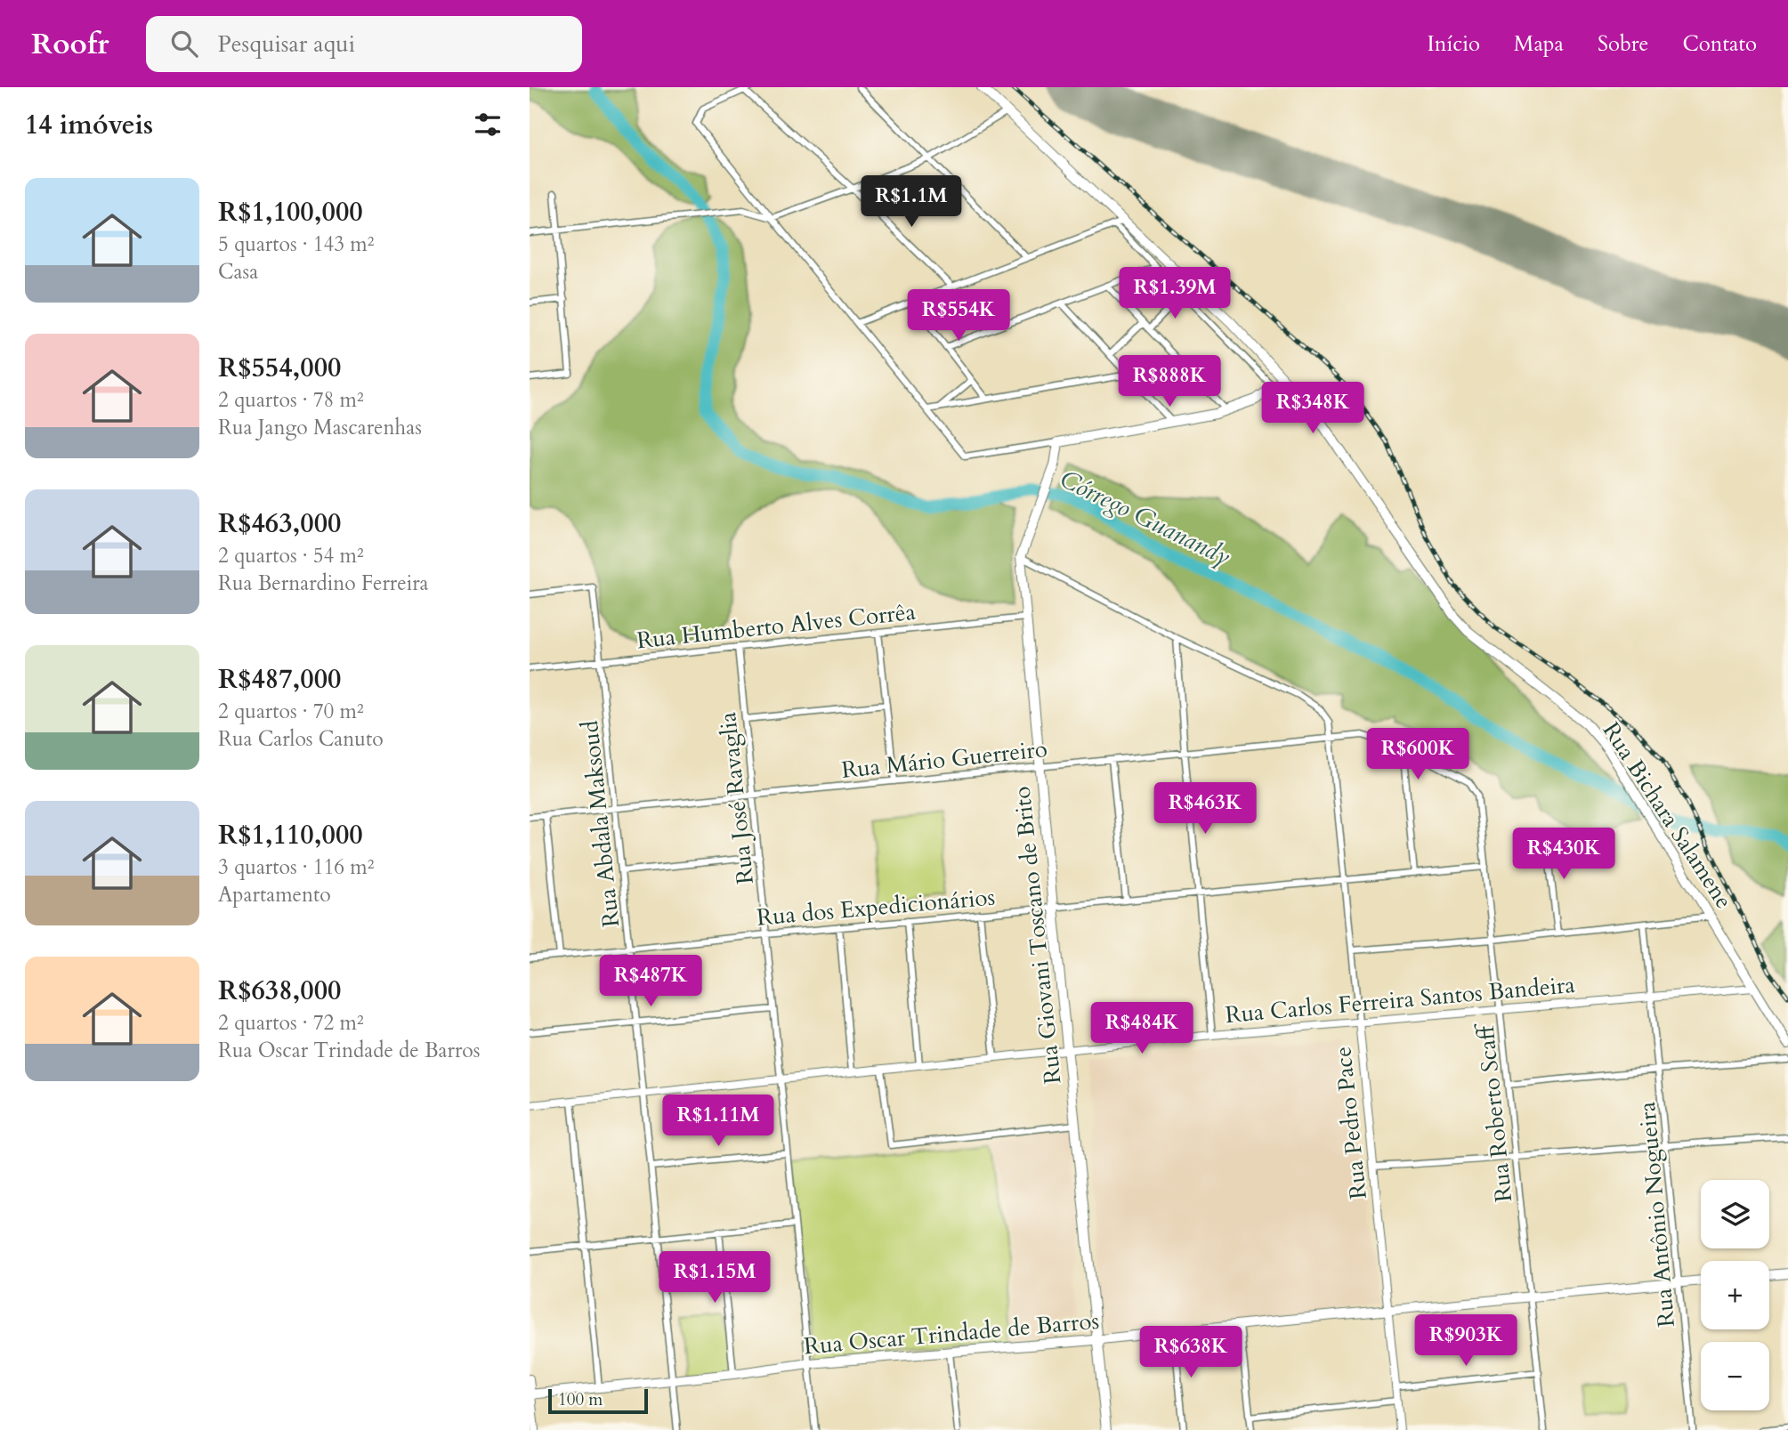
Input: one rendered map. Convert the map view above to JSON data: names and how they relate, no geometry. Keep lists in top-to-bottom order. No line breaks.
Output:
{"streets":{"main road":["Rua Bichara Salamene","Rua Giovani Toscano de Brito","Rua Oscar Trindade de Barros"],"street":["Rua Humberto Alves Corrêa","Rua Mário Guerreiro","Rua José Ravaglia","Rua Abdala Maksoud","Rua dos Expedicionários","Rua Carlos Ferreira Santos Bandeira","Rua Roberto Scaff","Rua Pedro Pace","Rua Antônio Nogueira"]},"crossings":[["Rua Humberto Alves Corrêa","Rua José Ravaglia"],["Rua Humberto Alves Corrêa","Rua Abdala Maksoud"],["Rua Humberto Alves Corrêa","Rua Giovani Toscano de Brito"],["Rua Mário Guerreiro","Rua José Ravaglia"],["Rua Mário Guerreiro","Rua Abdala Maksoud"],["Rua Mário Guerreiro","Rua Giovani Toscano de Brito"],["Rua Mário Guerreiro","Rua Roberto Scaff"],["Rua Mário Guerreiro","Rua Pedro Pace"],["Rua José Ravaglia","Rua dos Expedicionários"],["Rua José Ravaglia","Rua Carlos Ferreira Santos Bandeira"],["Rua José Ravaglia","Rua Oscar Trindade de Barros"],["Rua Bichara Salamene","Rua Carlos Ferreira Santos Bandeira"],["Rua Abdala Maksoud","Rua dos Expedicionários"],["Rua Abdala Maksoud","Rua Carlos Ferreira Santos Bandeira"],["Rua Abdala Maksoud","Rua Oscar Trindade de Barros"],["Rua dos Expedicionários","Rua Giovani Toscano de Brito"],["Rua dos Expedicionários","Rua Roberto Scaff"],["Rua dos Expedicionários","Rua Pedro Pace"],["Rua Giovani Toscano de Brito","Rua Carlos Ferreira Santos Bandeira"],["Rua Giovani Toscano de Brito","Rua Pedro Pace"],["Rua Giovani Toscano de Brito","Rua Oscar Trindade de Barros"],["Rua Carlos Ferreira Santos Bandeira","Rua Roberto Scaff"],["Rua Carlos Ferreira Santos Bandeira","Rua Pedro Pace"],["Rua Carlos Ferreira Santos Bandeira","Rua Antônio Nogueira"],["Rua Roberto Scaff","Rua Oscar Trindade de Barros"],["Rua Pedro Pace","Rua Oscar Trindade de Barros"],["Rua Antônio Nogueira","Rua Oscar Trindade de Barros"]],"water":["Córrego Guanandy"],"scale_bar":"100 m","page":{"header":"Roofr","search":"Pesquisar aqui","nav":["Início","Mapa","Sobre","Contato"],"heading":"14 imóveis","list":[{"name":"R$1,100,000","note":"5 quartos · 143 m² · Casa"},{"name":"R$554,000","note":"2 quartos · 78 m² · Rua Jango Mascarenhas"},{"name":"R$463,000","note":"2 quartos · 54 m² · Rua Bernardino Ferreira"},{"name":"R$487,000","note":"2 quartos · 70 m² · Rua Carlos Canuto"},{"name":"R$1,110,000","note":"3 quartos · 116 m² · Apartamento"},{"name":"R$638,000","note":"2 quartos · 72 m² · Rua Oscar Trindade de Barros"}],"price":["R$1.1M","R$1.39M","R$554K","R$888K","R$348K","R$600K","R$463K","R$430K","R$487K","R$484K","R$1.11M","R$1.15M","R$903K","R$638K"],"map_buttons":["+","−"],"scale":"100 m"}}
